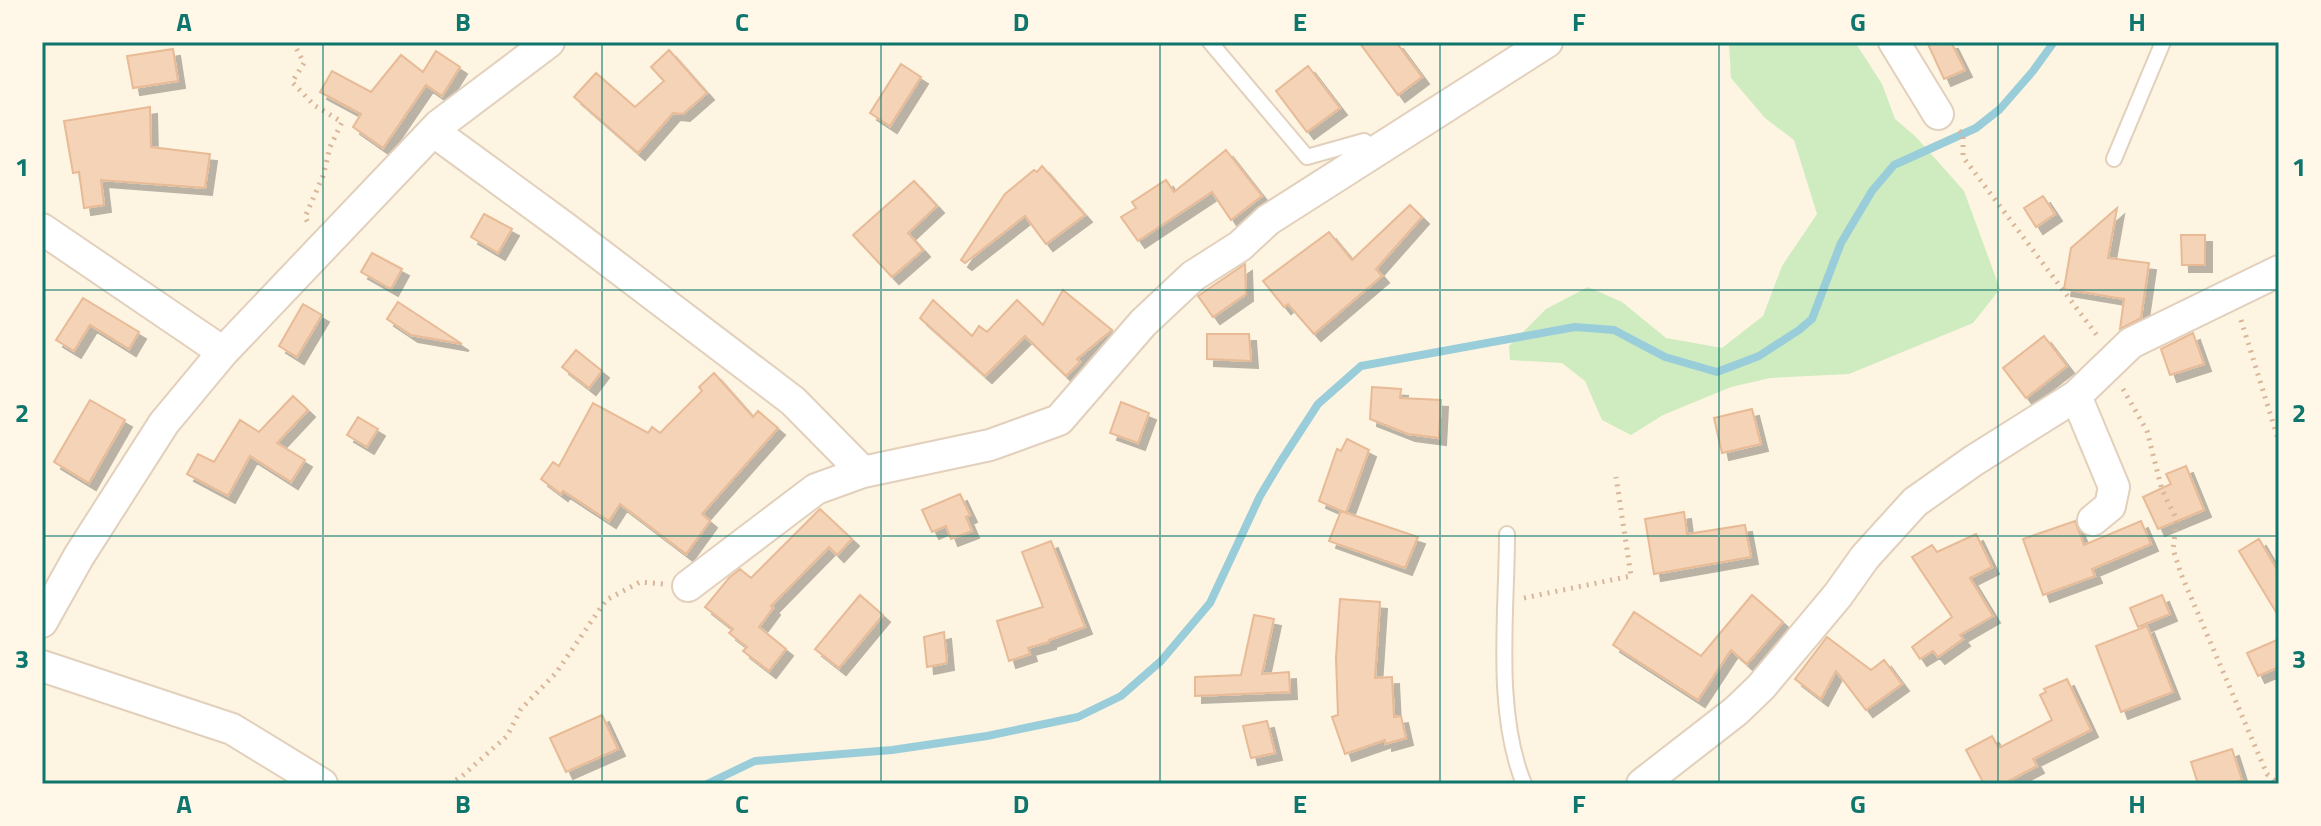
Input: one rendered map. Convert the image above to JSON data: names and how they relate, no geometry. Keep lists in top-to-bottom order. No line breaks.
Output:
{"grid":{"columns":["A","B","C","D","E","F","G","H"],"rows":["1","2","3"]}}
